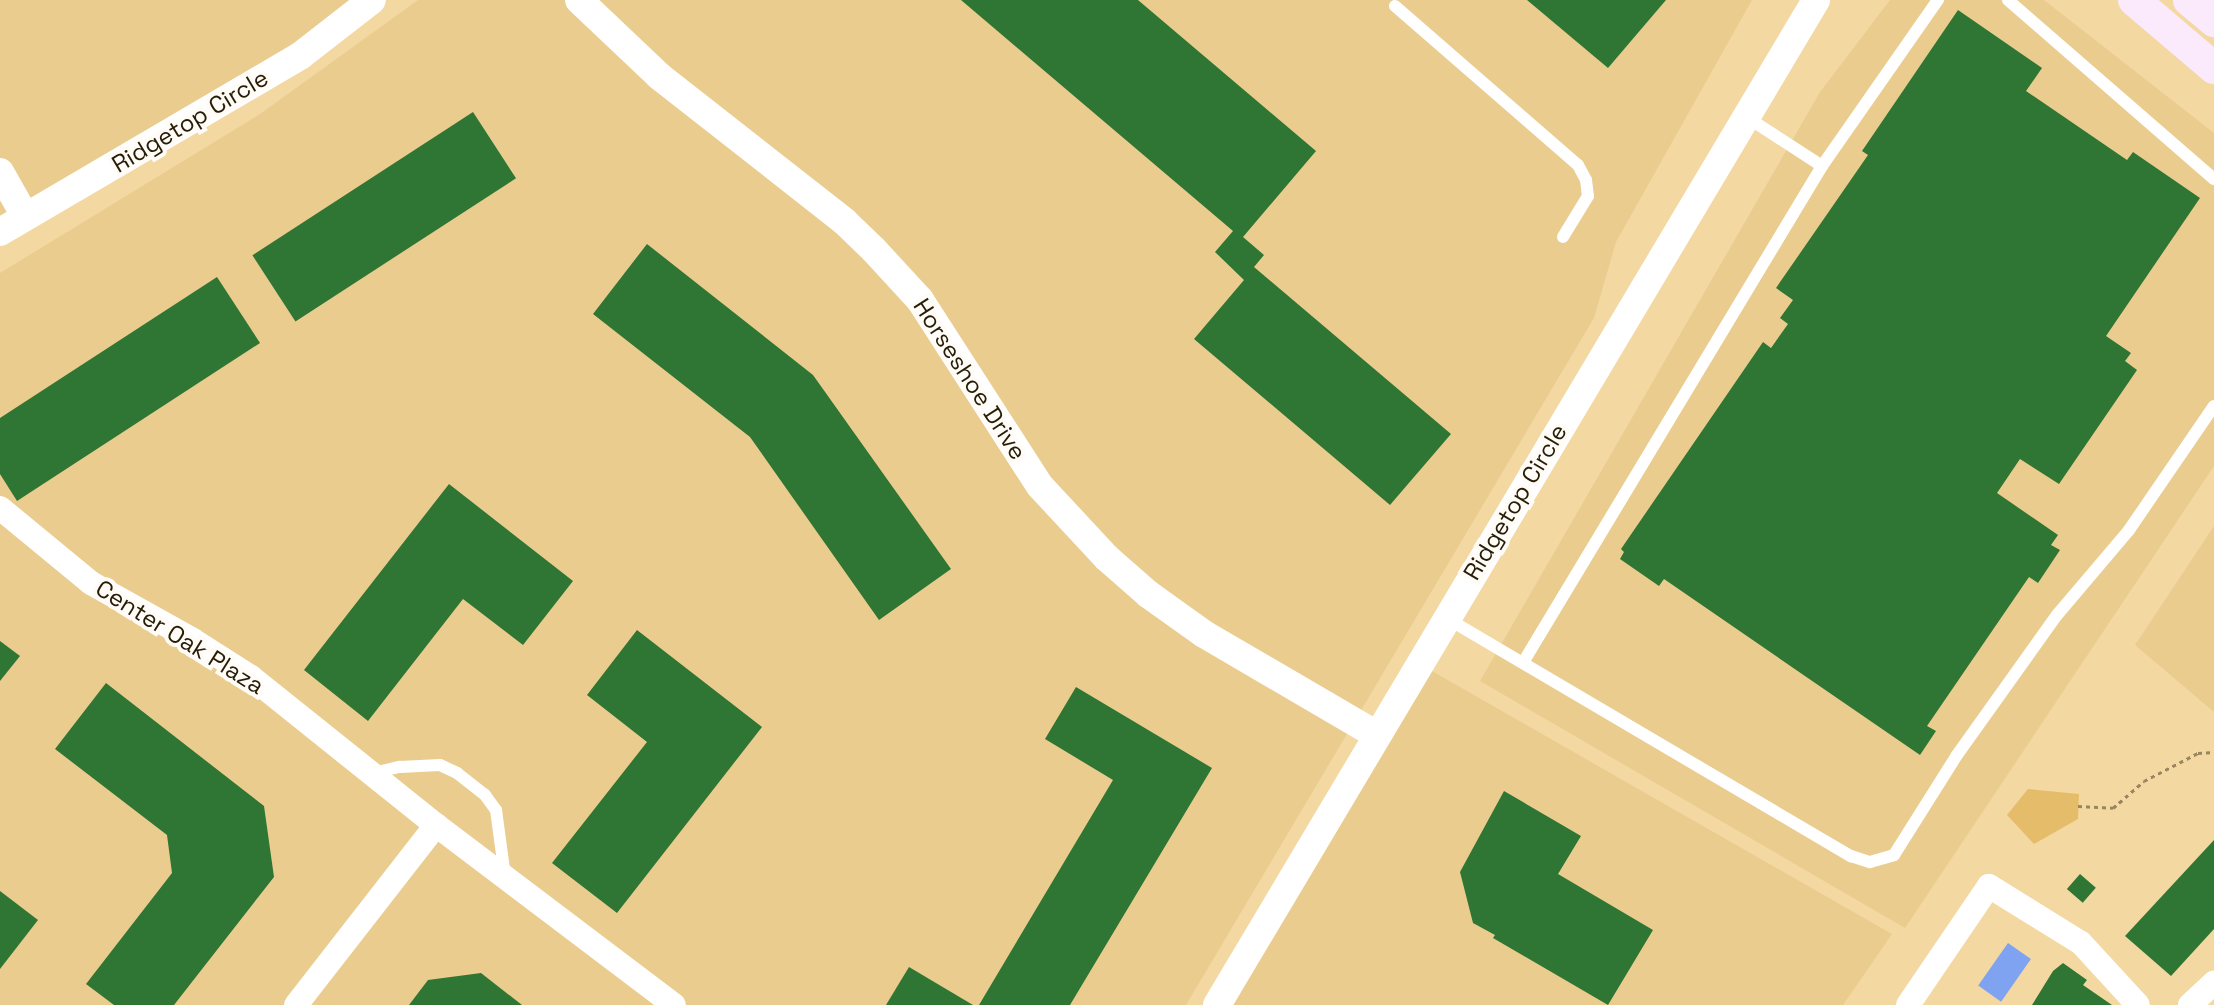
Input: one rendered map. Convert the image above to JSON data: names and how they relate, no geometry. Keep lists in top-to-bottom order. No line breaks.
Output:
{"streets":{"street":["Ridgetop Circle","Horseshoe Drive","Center Oak Plaza"]},"crossings":[["Ridgetop Circle","Horseshoe Drive"]]}
